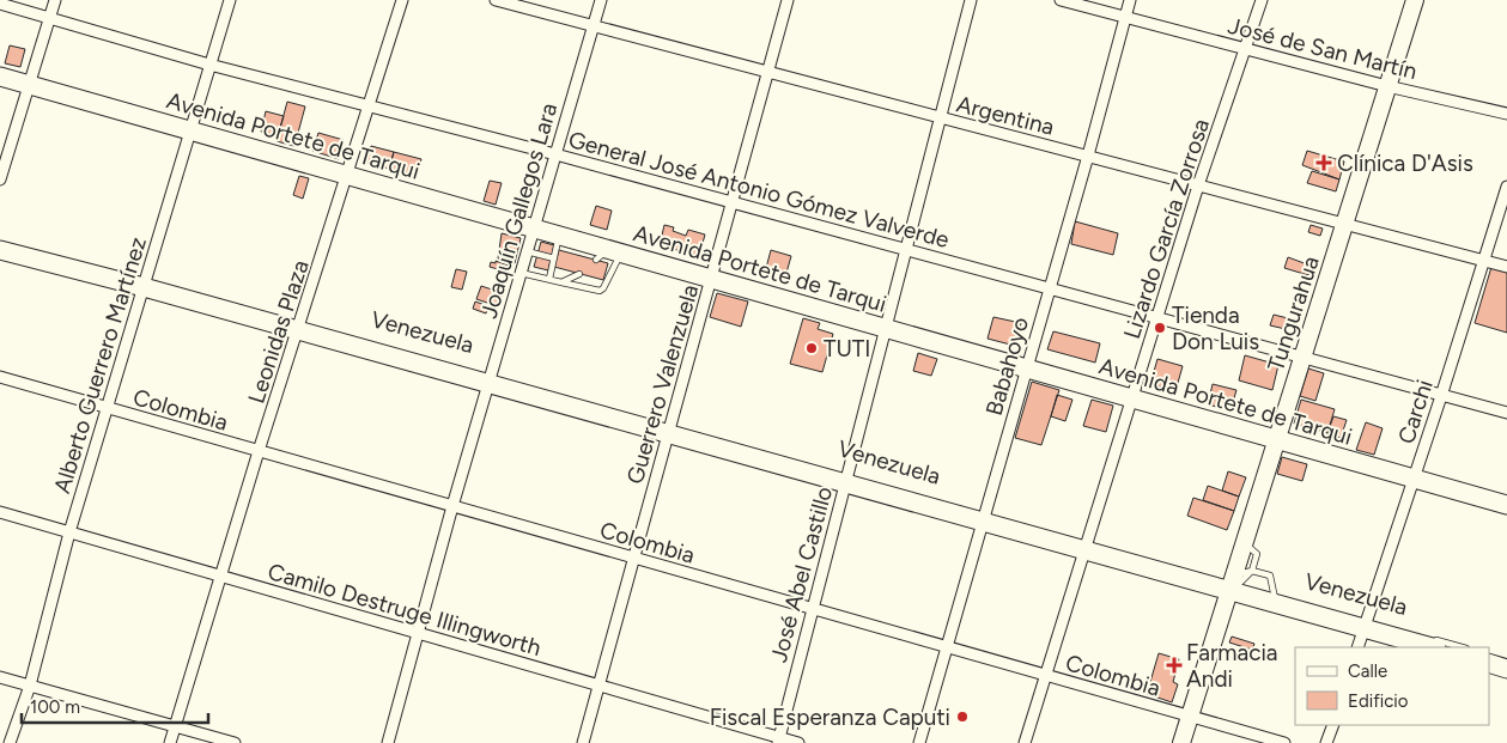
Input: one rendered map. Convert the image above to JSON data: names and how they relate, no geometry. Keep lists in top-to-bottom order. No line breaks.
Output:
{"streets":{"main road":["Avenida Portete de Tarqui","Tungurahua","Venezuela"],"street":["José de San Martín","Argentina","General José Antonio Gómez Valverde","Joaquín Gallegos Lara","Lizardo García Zorrosa","Leonidas Plaza","Alberto Guerrero Martínez","Babahoyo","Guerrero Valenzuela","Colombia","Carchi","José Abel Castillo","Camilo Destruge Illingworth"]},"crossings":[["José de San Martín","Lizardo García Zorrosa"],["José de San Martín","Tungurahua"],["José de San Martín","Babahoyo"],["Argentina","Joaquín Gallegos Lara"],["Argentina","Lizardo García Zorrosa"],["Argentina","Tungurahua"],["Argentina","Babahoyo"],["Argentina","Guerrero Valenzuela"],["Argentina","Carchi"],["Argentina","José Abel Castillo"],["Avenida Portete de Tarqui","Joaquín Gallegos Lara"],["Avenida Portete de Tarqui","Lizardo García Zorrosa"],["Avenida Portete de Tarqui","Tungurahua"],["Avenida Portete de Tarqui","Leonidas Plaza"],["Avenida Portete de Tarqui","Alberto Guerrero Martínez"],["Avenida Portete de Tarqui","Babahoyo"],["Avenida Portete de Tarqui","Guerrero Valenzuela"],["Avenida Portete de Tarqui","Carchi"],["Avenida Portete de Tarqui","José Abel Castillo"],["General José Antonio Gómez Valverde","Joaquín Gallegos Lara"],["General José Antonio Gómez Valverde","Lizardo García Zorrosa"],["General José Antonio Gómez Valverde","Tungurahua"],["General José Antonio Gómez Valverde","Leonidas Plaza"],["General José Antonio Gómez Valverde","Alberto Guerrero Martínez"],["General José Antonio Gómez Valverde","Babahoyo"],["General José Antonio Gómez Valverde","Guerrero Valenzuela"],["General José Antonio Gómez Valverde","Carchi"],["General José Antonio Gómez Valverde","José Abel Castillo"],["Joaquín Gallegos Lara","Venezuela"],["Joaquín Gallegos Lara","Colombia"],["Joaquín Gallegos Lara","Camilo Destruge Illingworth"],["Lizardo García Zorrosa","Venezuela"],["Lizardo García Zorrosa","Colombia"],["Tungurahua","Venezuela"],["Tungurahua","Colombia"],["Leonidas Plaza","Venezuela"],["Leonidas Plaza","Colombia"],["Leonidas Plaza","Camilo Destruge Illingworth"],["Venezuela","Alberto Guerrero Martínez"],["Venezuela","Babahoyo"],["Venezuela","Guerrero Valenzuela"],["Venezuela","Carchi"],["Venezuela","José Abel Castillo"],["Alberto Guerrero Martínez","Colombia"],["Alberto Guerrero Martínez","Camilo Destruge Illingworth"],["Babahoyo","Colombia"],["Guerrero Valenzuela","Colombia"],["Guerrero Valenzuela","Camilo Destruge Illingworth"],["Colombia","José Abel Castillo"],["José Abel Castillo","Camilo Destruge Illingworth"]],"places":{"health":["Clínica D'Asis","Farmacia Andi"],"other":["Tienda Don Luis","TUTI","Fiscal Esperanza Caputi"]},"legend":["Calle","Edificio"],"scale_bar":"100 m"}
